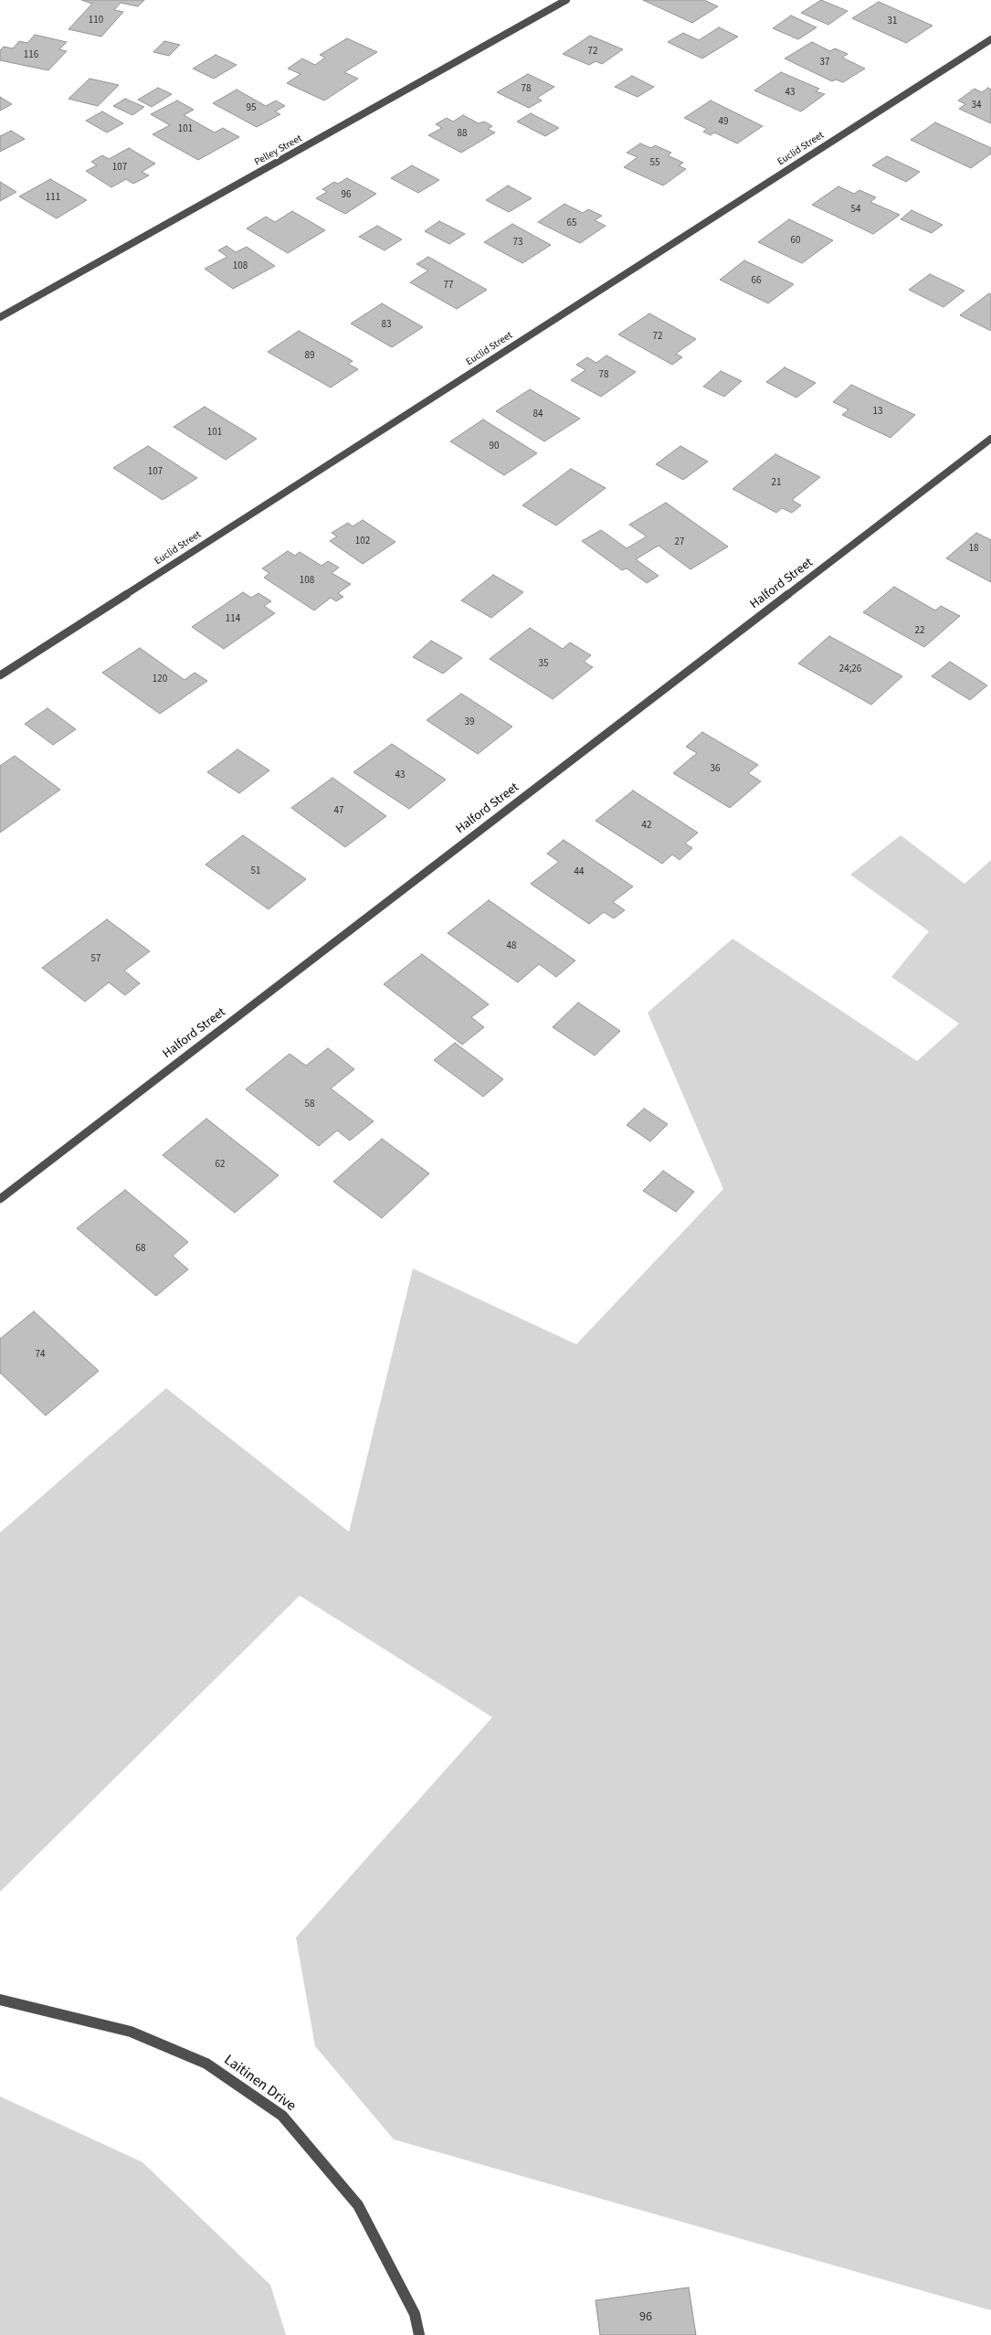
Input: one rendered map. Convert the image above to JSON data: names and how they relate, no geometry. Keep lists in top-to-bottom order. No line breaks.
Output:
{"streets":{"street":["Euclid Street","Pelley Street","Halford Street","Laitinen Drive"]},"house_numbers":["110","31","72","116","37","78","43","34","95","49","101","88","55","107","96","111","54","65","60","73","108","66","77","83","72","89","78","13","84","101","90","107","21","102","27","18","108","114","22","35","24;26","120","39","36","43","47","42","51","44","48","57","58","62","68","74","96"]}
